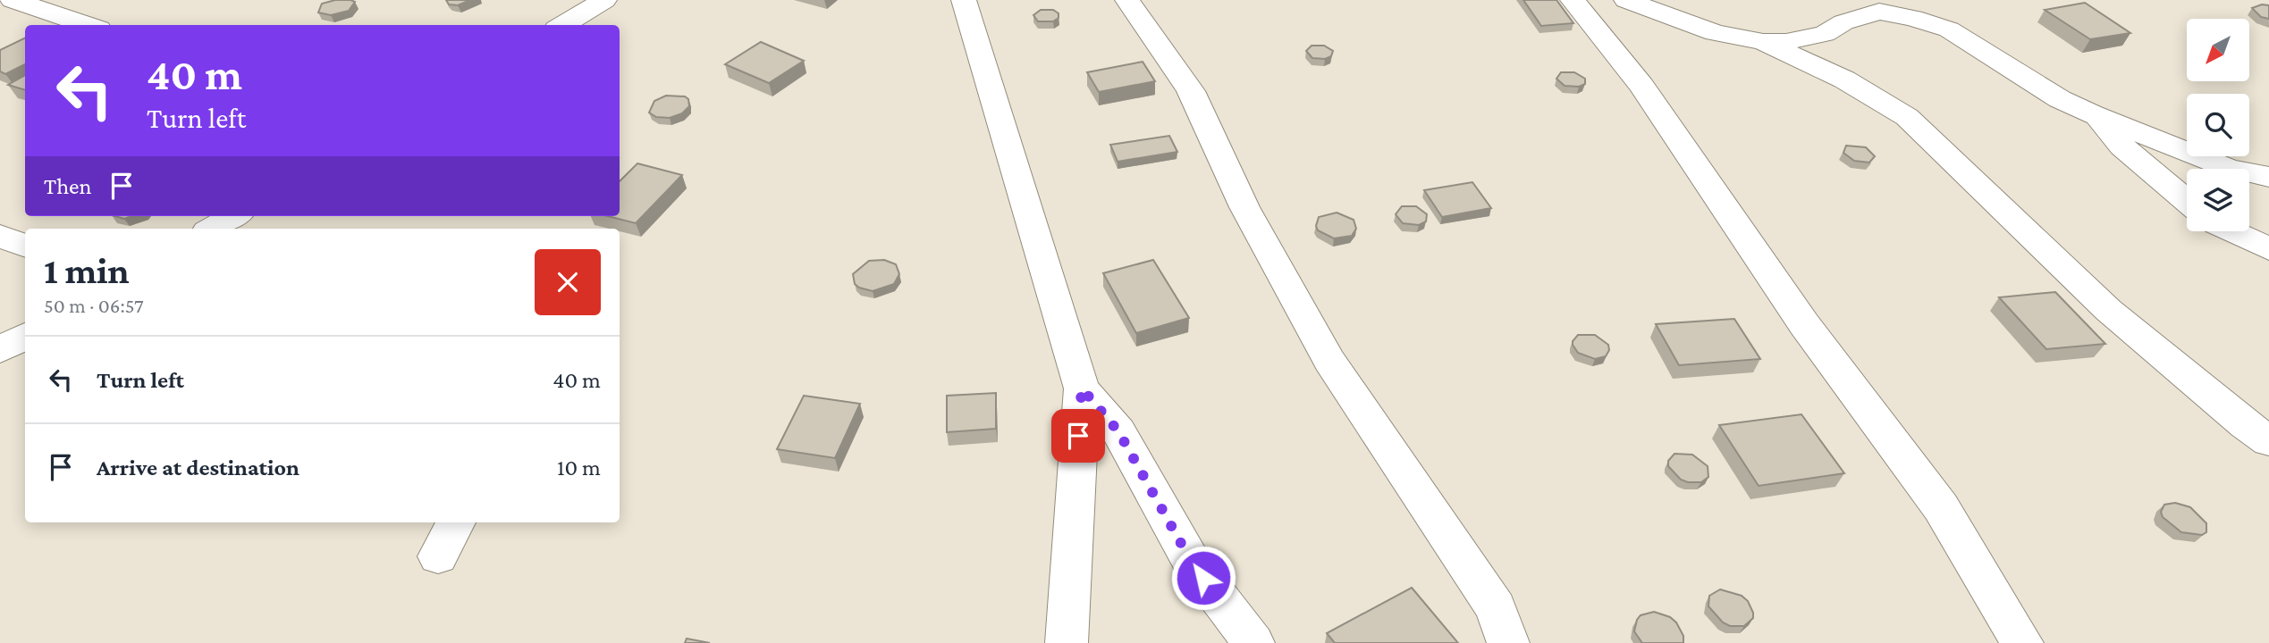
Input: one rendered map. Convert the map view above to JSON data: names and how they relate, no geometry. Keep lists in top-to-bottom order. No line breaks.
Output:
{"north":"bottom left","page":{"turn":["40 m","Turn left"],"then":"Then","heading":["1 min","50 m · 06:57"],"list":[{"name":"Turn left","value":"40 m"},{"name":"Arrive at destination","value":"10 m"}]}}
